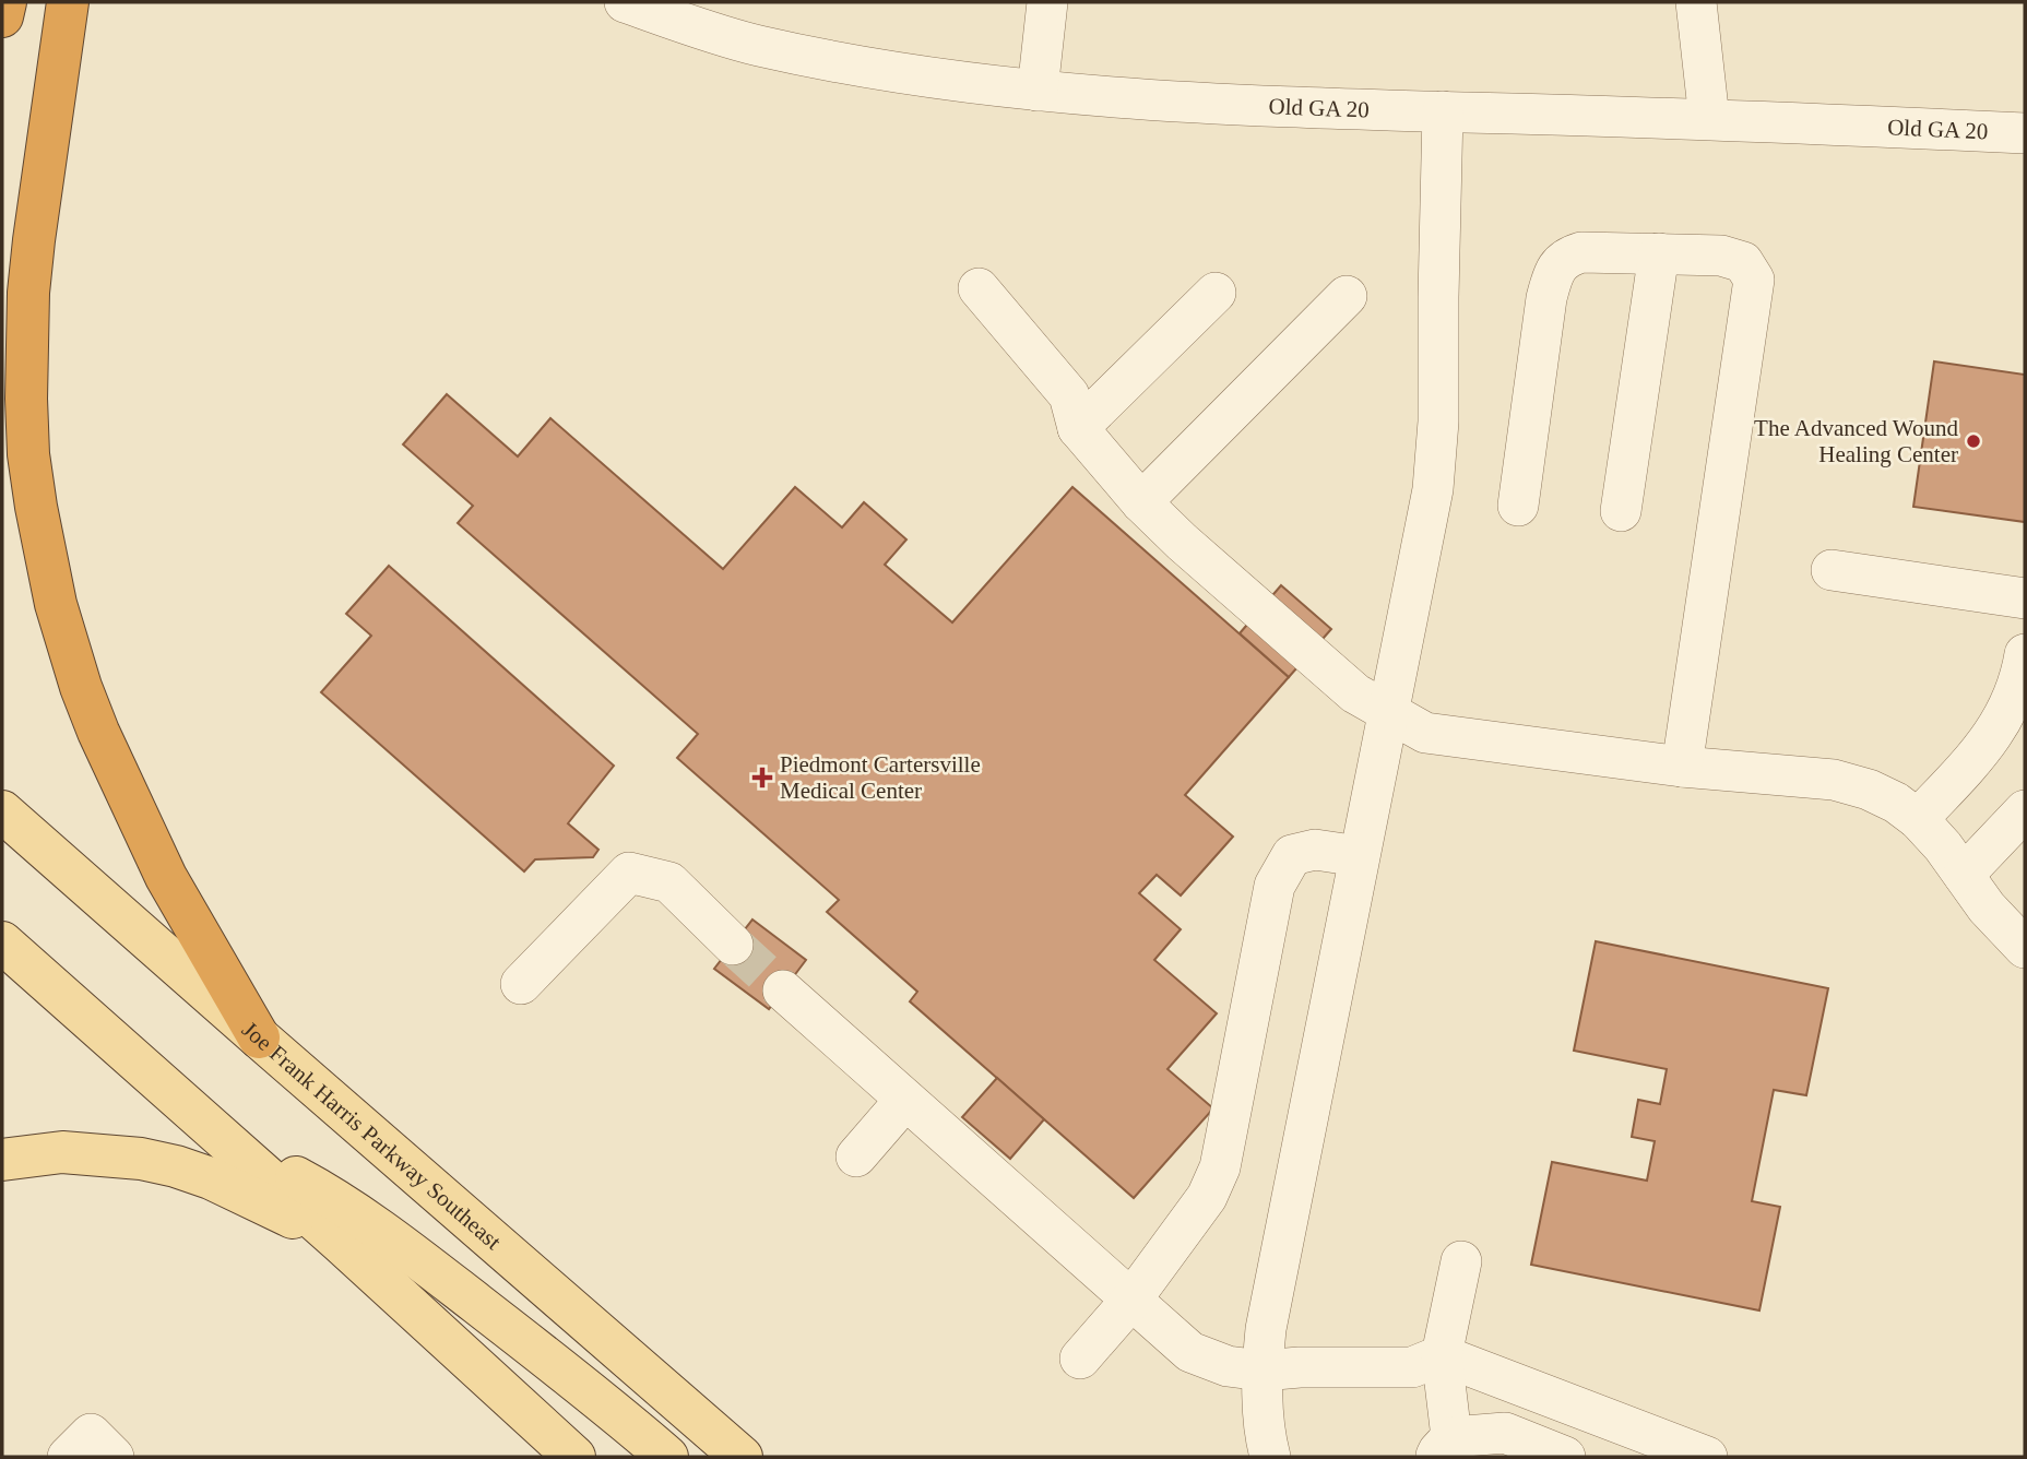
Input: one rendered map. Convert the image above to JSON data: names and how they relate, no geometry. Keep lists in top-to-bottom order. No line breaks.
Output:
{"streets":{"main road":["Joe Frank Harris Parkway Southeast"],"street":["Old GA 20"]},"places":{"other":["The Advanced Wound Healing Center"],"health":["Piedmont Cartersville Medical Center"]}}
